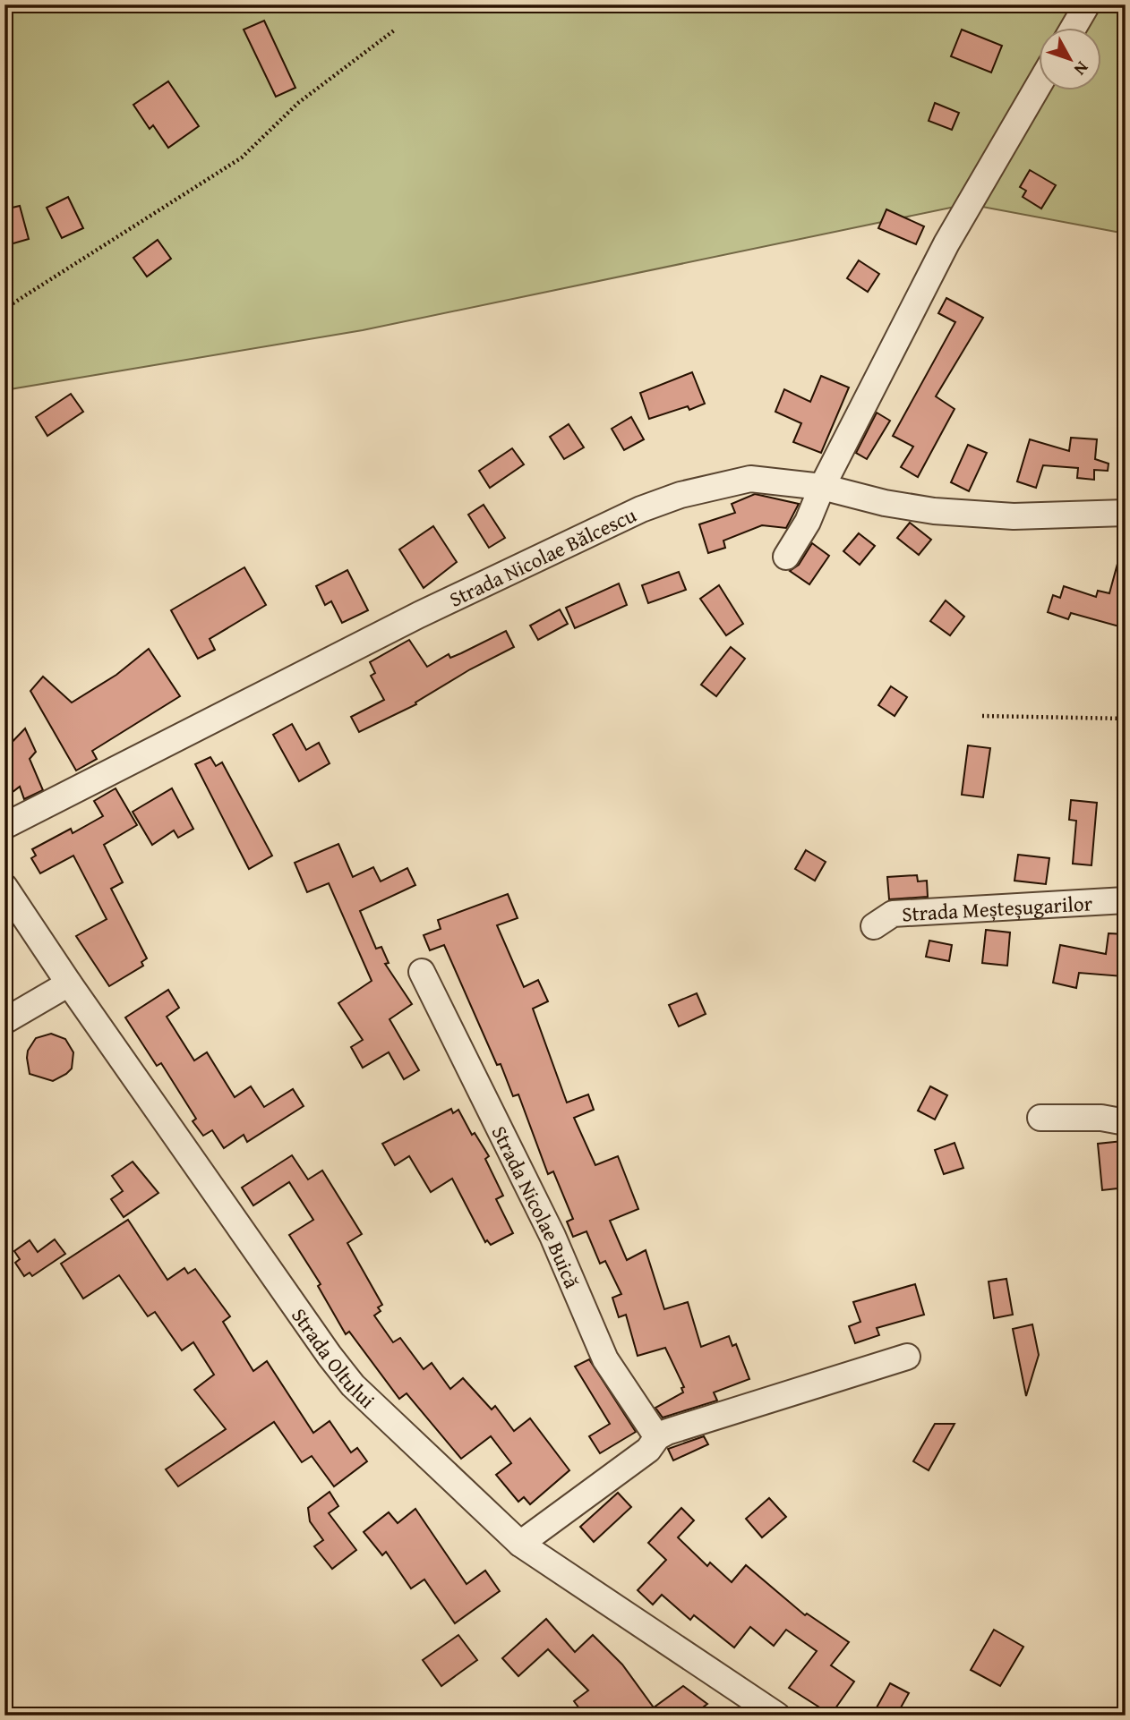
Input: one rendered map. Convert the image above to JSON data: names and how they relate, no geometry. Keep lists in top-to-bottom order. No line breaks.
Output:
{"streets":{"street":["Strada Nicolae Bălcescu","Strada Meșteșugarilor","Strada Nicolae Buică","Strada Oltului"]},"north":"bottom right"}
